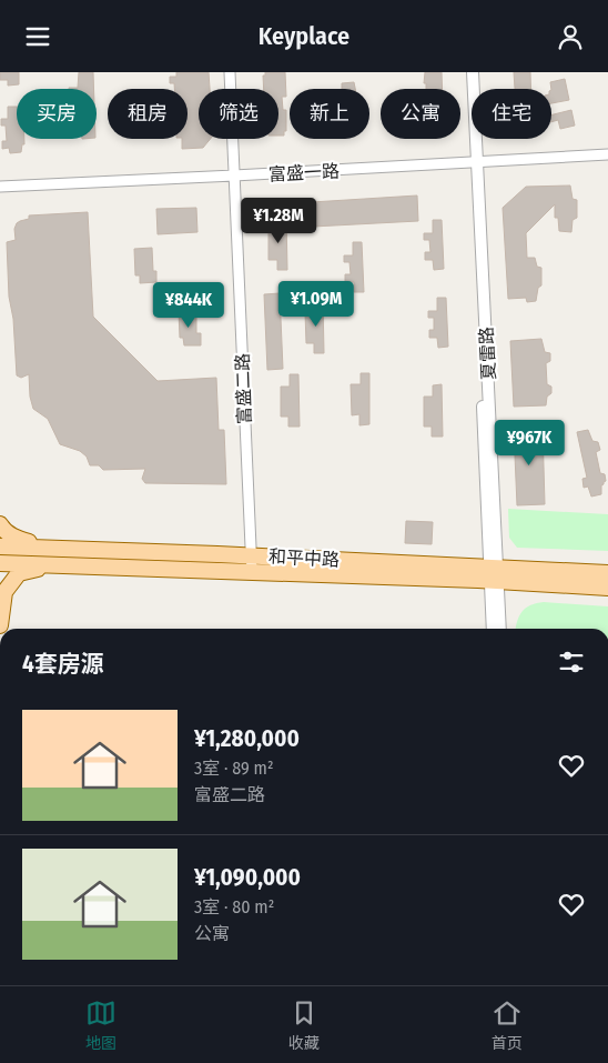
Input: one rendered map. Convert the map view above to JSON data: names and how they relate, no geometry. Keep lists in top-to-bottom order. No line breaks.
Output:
{"streets":{"main road":["和平中路"],"street":["富盛一路","夏雷路","富盛二路"]},"crossings":[["富盛一路","夏雷路"],["富盛一路","富盛二路"],["夏雷路","和平中路"],["富盛二路","和平中路"]],"page":{"header":"Keyplace","chip":["买房","租房","筛选","新上","公寓","住宅"],"price":["¥1.28M","¥1.09M","¥844K","¥967K"],"heading":"4套房源","list":[{"name":"¥1,280,000","note":"3室 · 89 m² · 富盛二路"},{"name":"¥1,090,000","note":"3室 · 80 m² · 公寓"}],"tabs":["地图","收藏","首页"]}}
